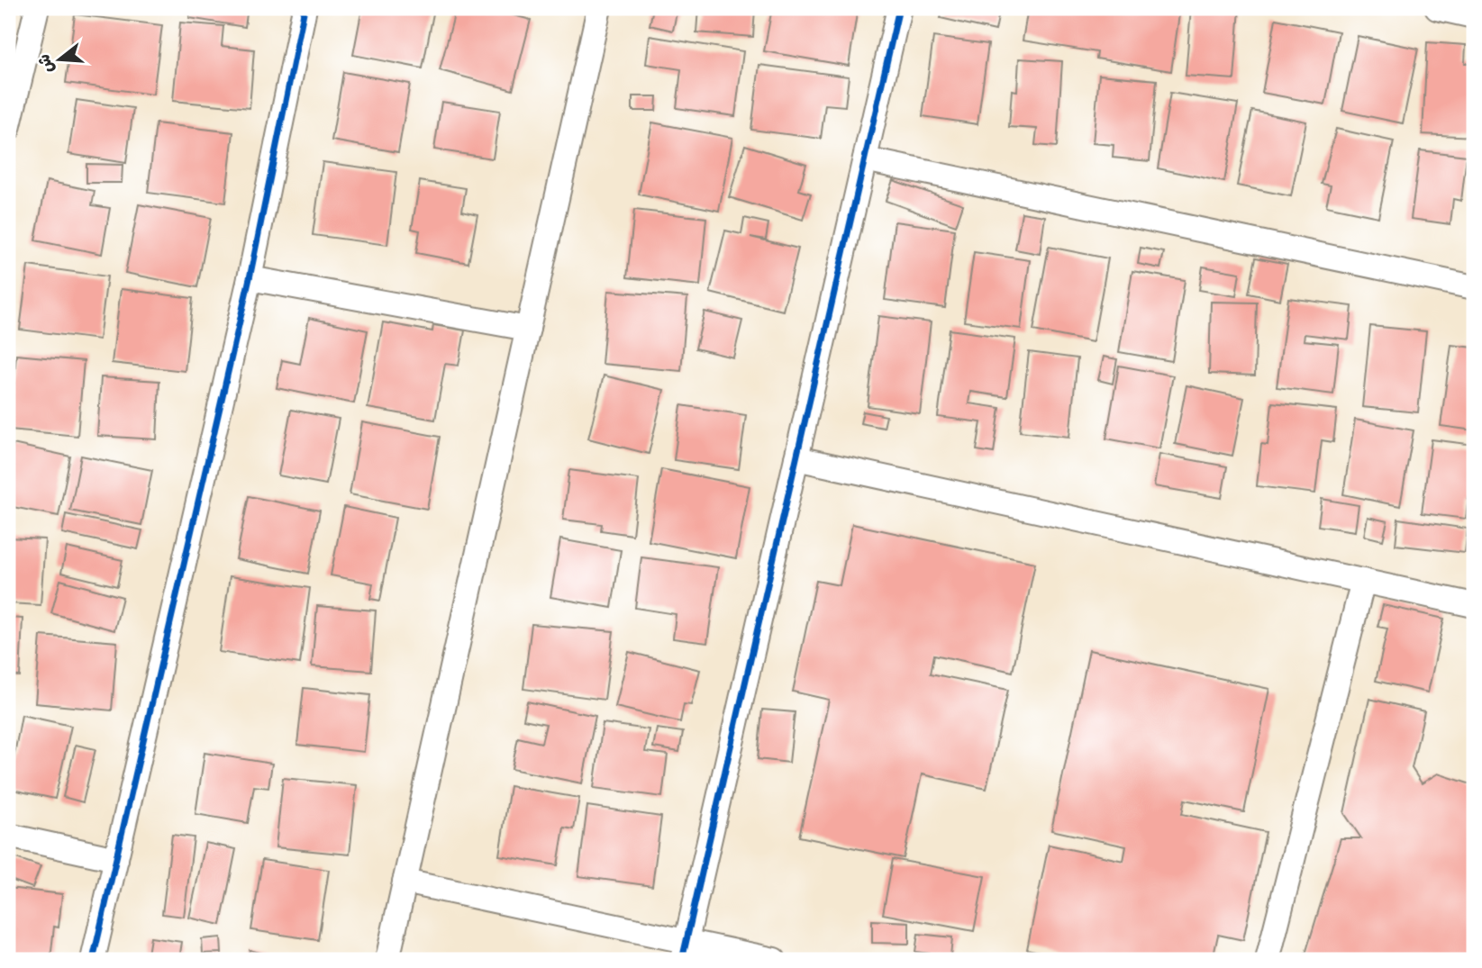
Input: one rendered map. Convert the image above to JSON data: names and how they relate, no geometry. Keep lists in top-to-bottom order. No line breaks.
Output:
{"north":"left"}
